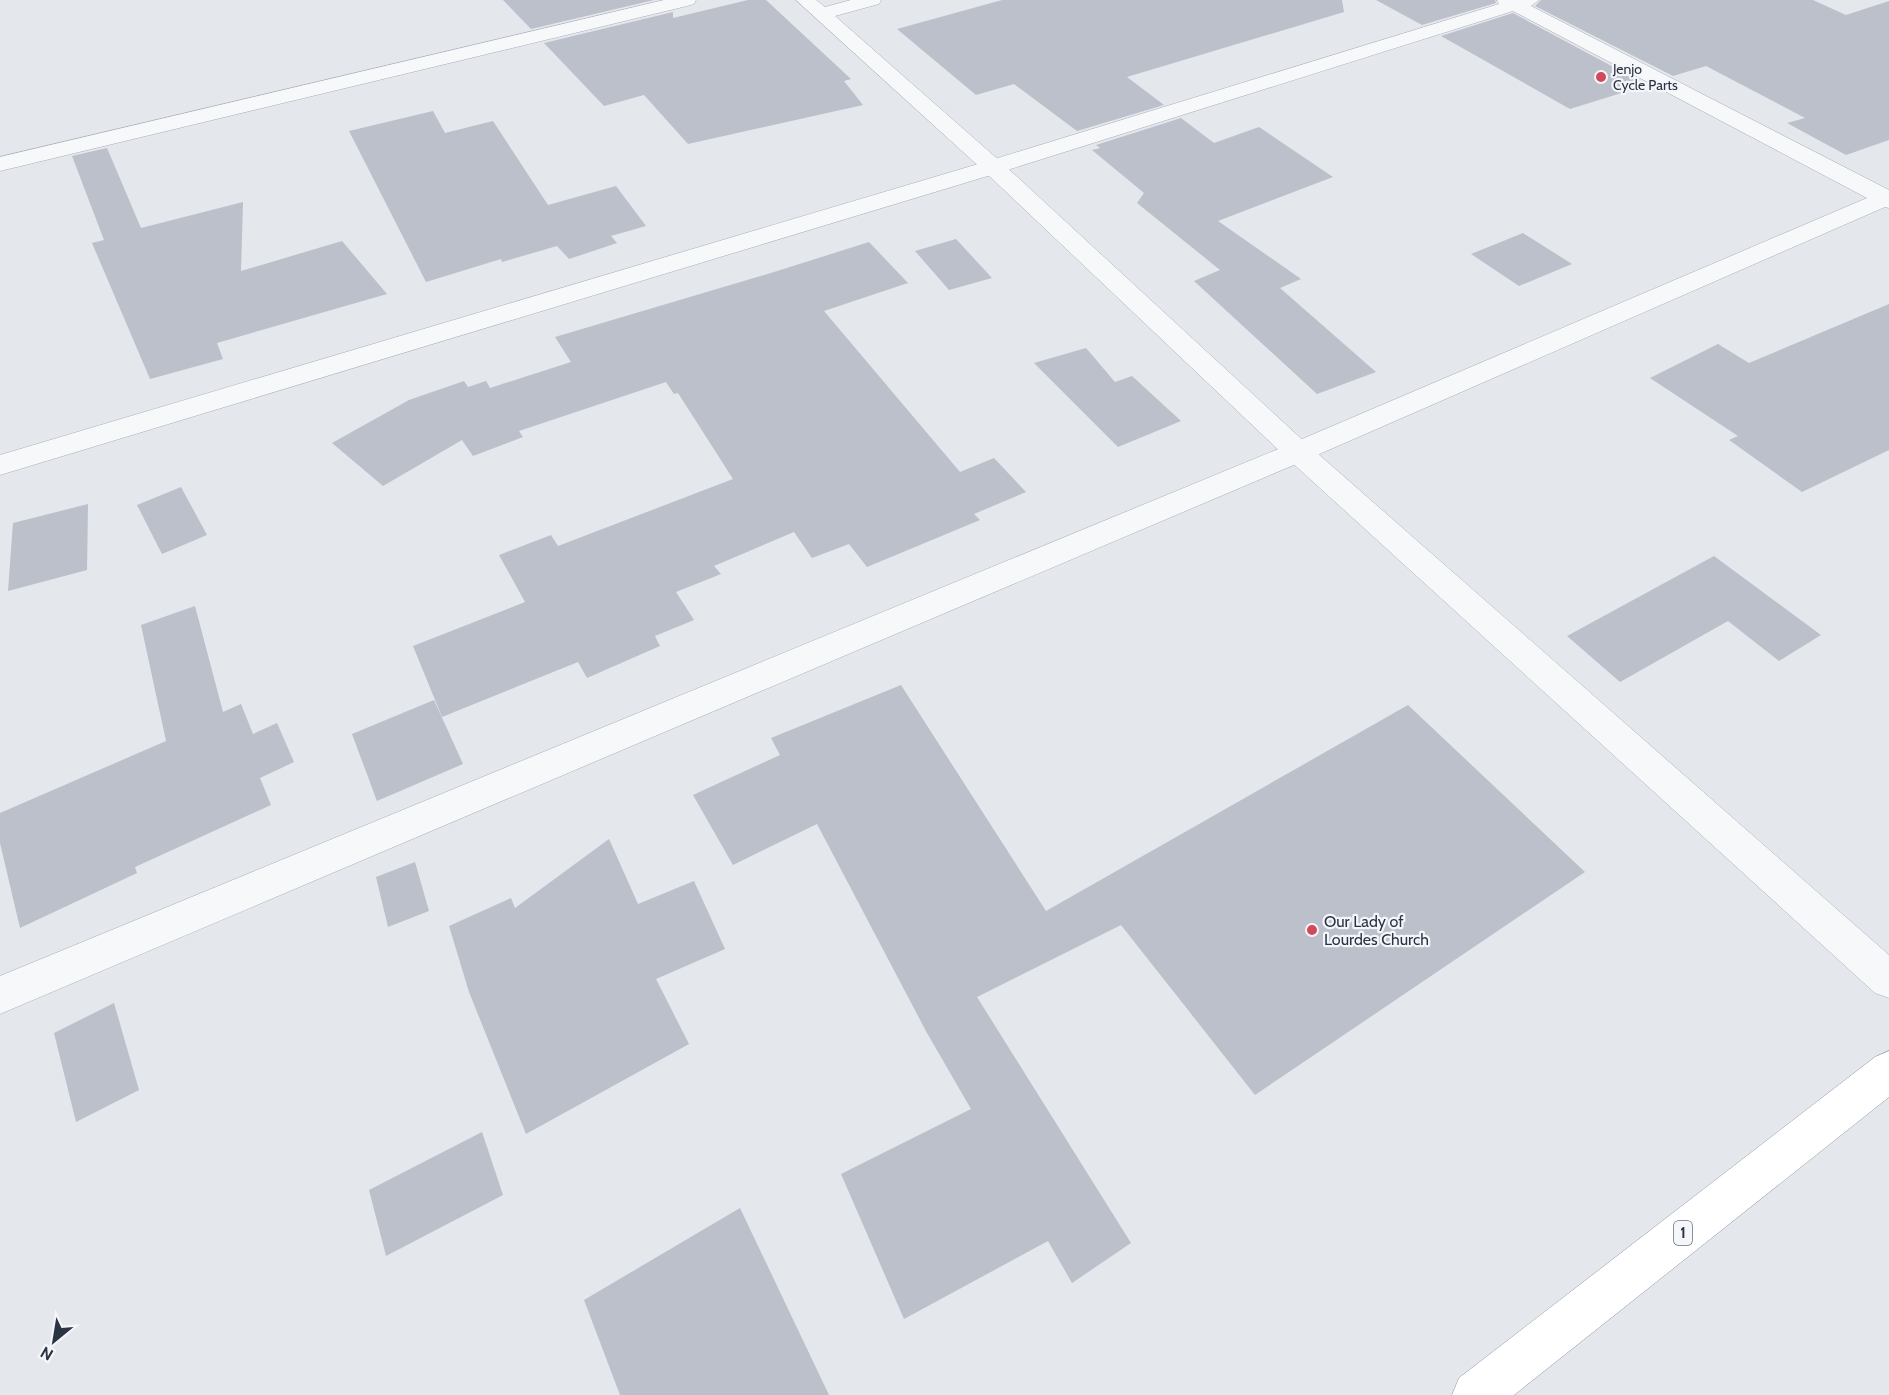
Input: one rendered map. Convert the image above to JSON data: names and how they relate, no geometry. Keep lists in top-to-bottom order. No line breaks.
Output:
{"streets":{"highway":["1"]},"places":["Jenjo Cycle Parts","Our Lady of Lourdes Church"],"north":"bottom left"}
